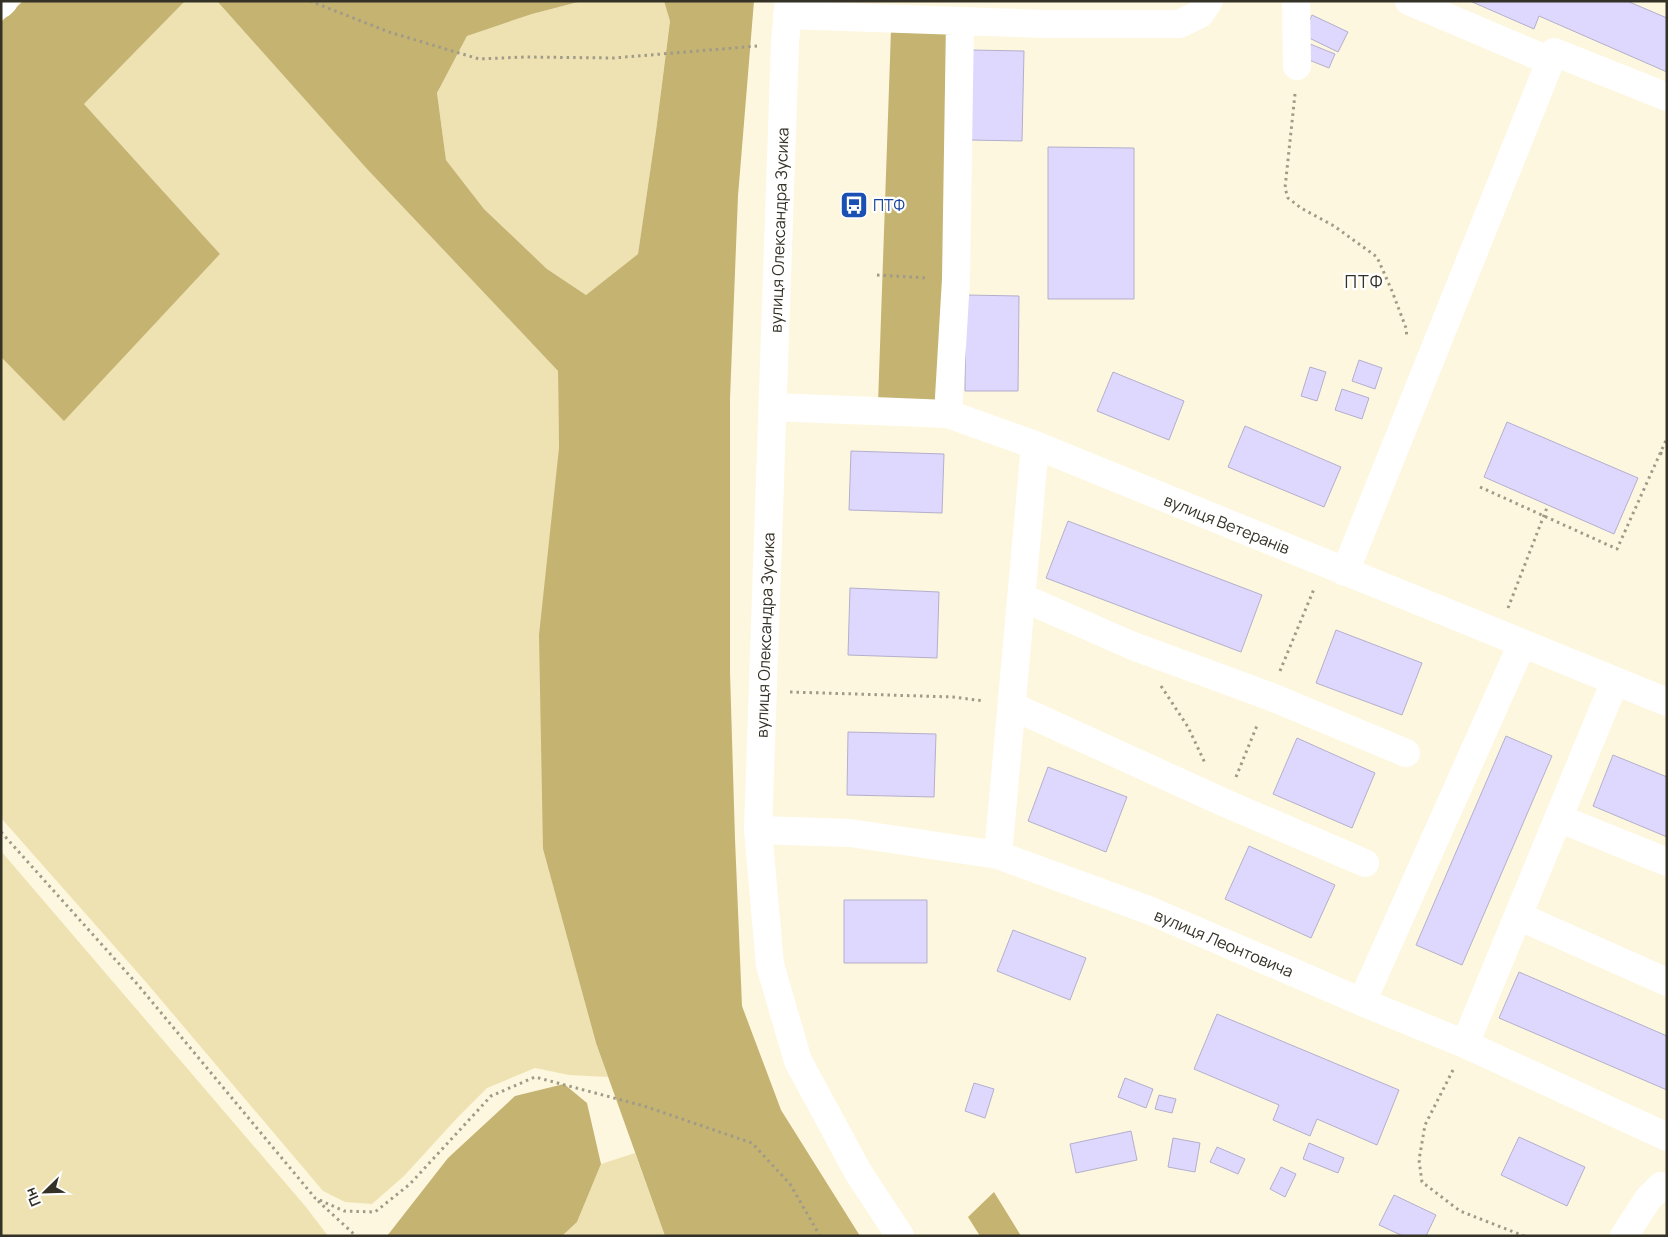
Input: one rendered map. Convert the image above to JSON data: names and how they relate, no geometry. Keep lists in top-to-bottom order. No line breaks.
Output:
{"streets":{"street":["вулиця Олександра Зусика","вулиця Ветеранів","вулиця Леонтовича"]},"crossings":[["вулиця Олександра Зусика","вулиця Ветеранів"],["вулиця Олександра Зусика","вулиця Леонтовича"]],"districts":["ПТФ"],"places":{"bus stop":["ПТФ"]},"north":"bottom left"}
